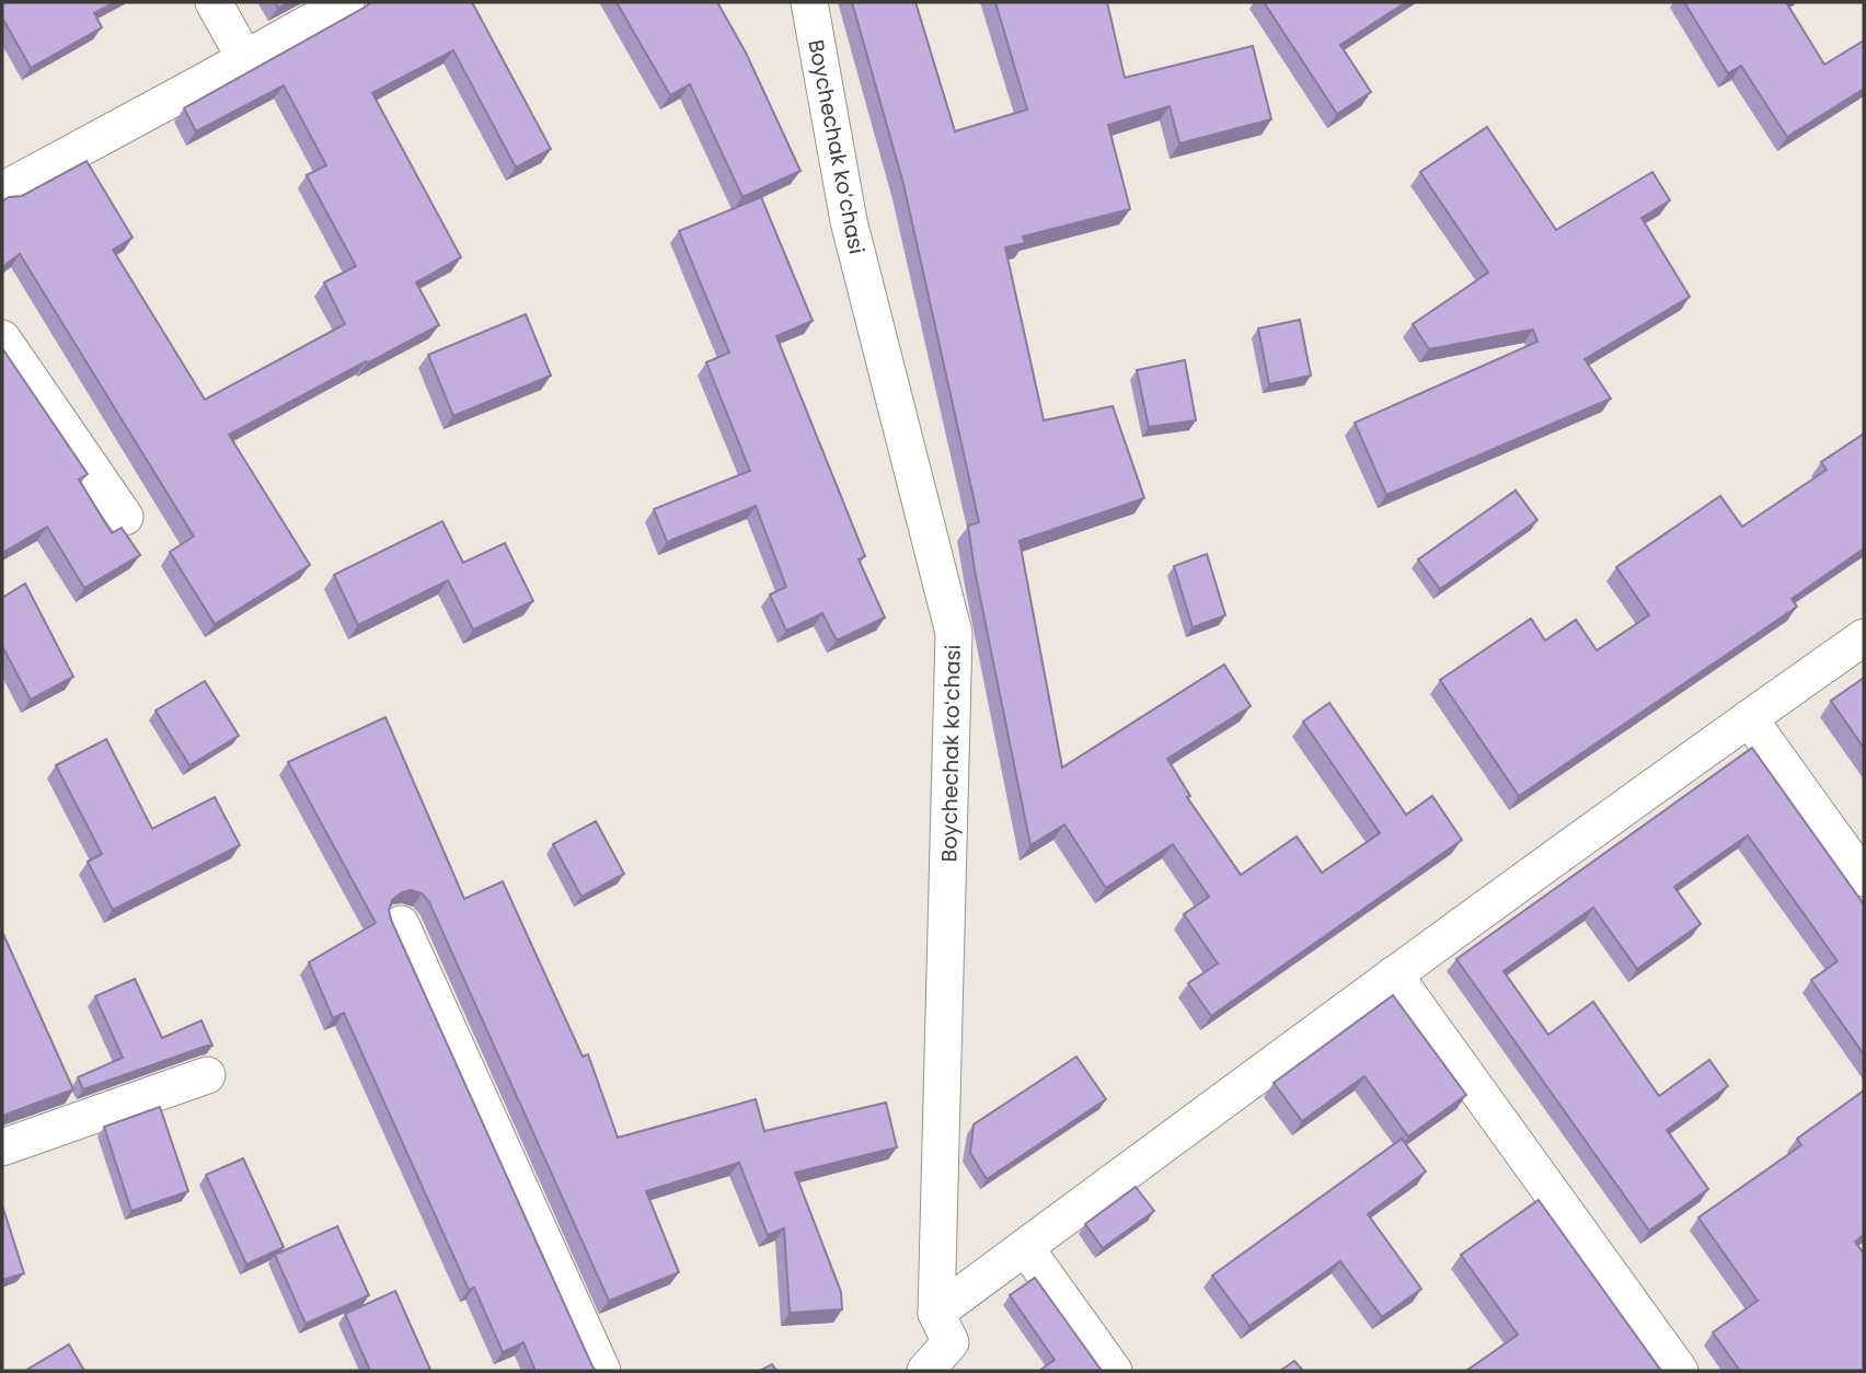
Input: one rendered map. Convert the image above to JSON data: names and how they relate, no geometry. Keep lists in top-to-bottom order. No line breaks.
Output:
{"streets":{"street":["Boychechak koʻchasi"]}}
